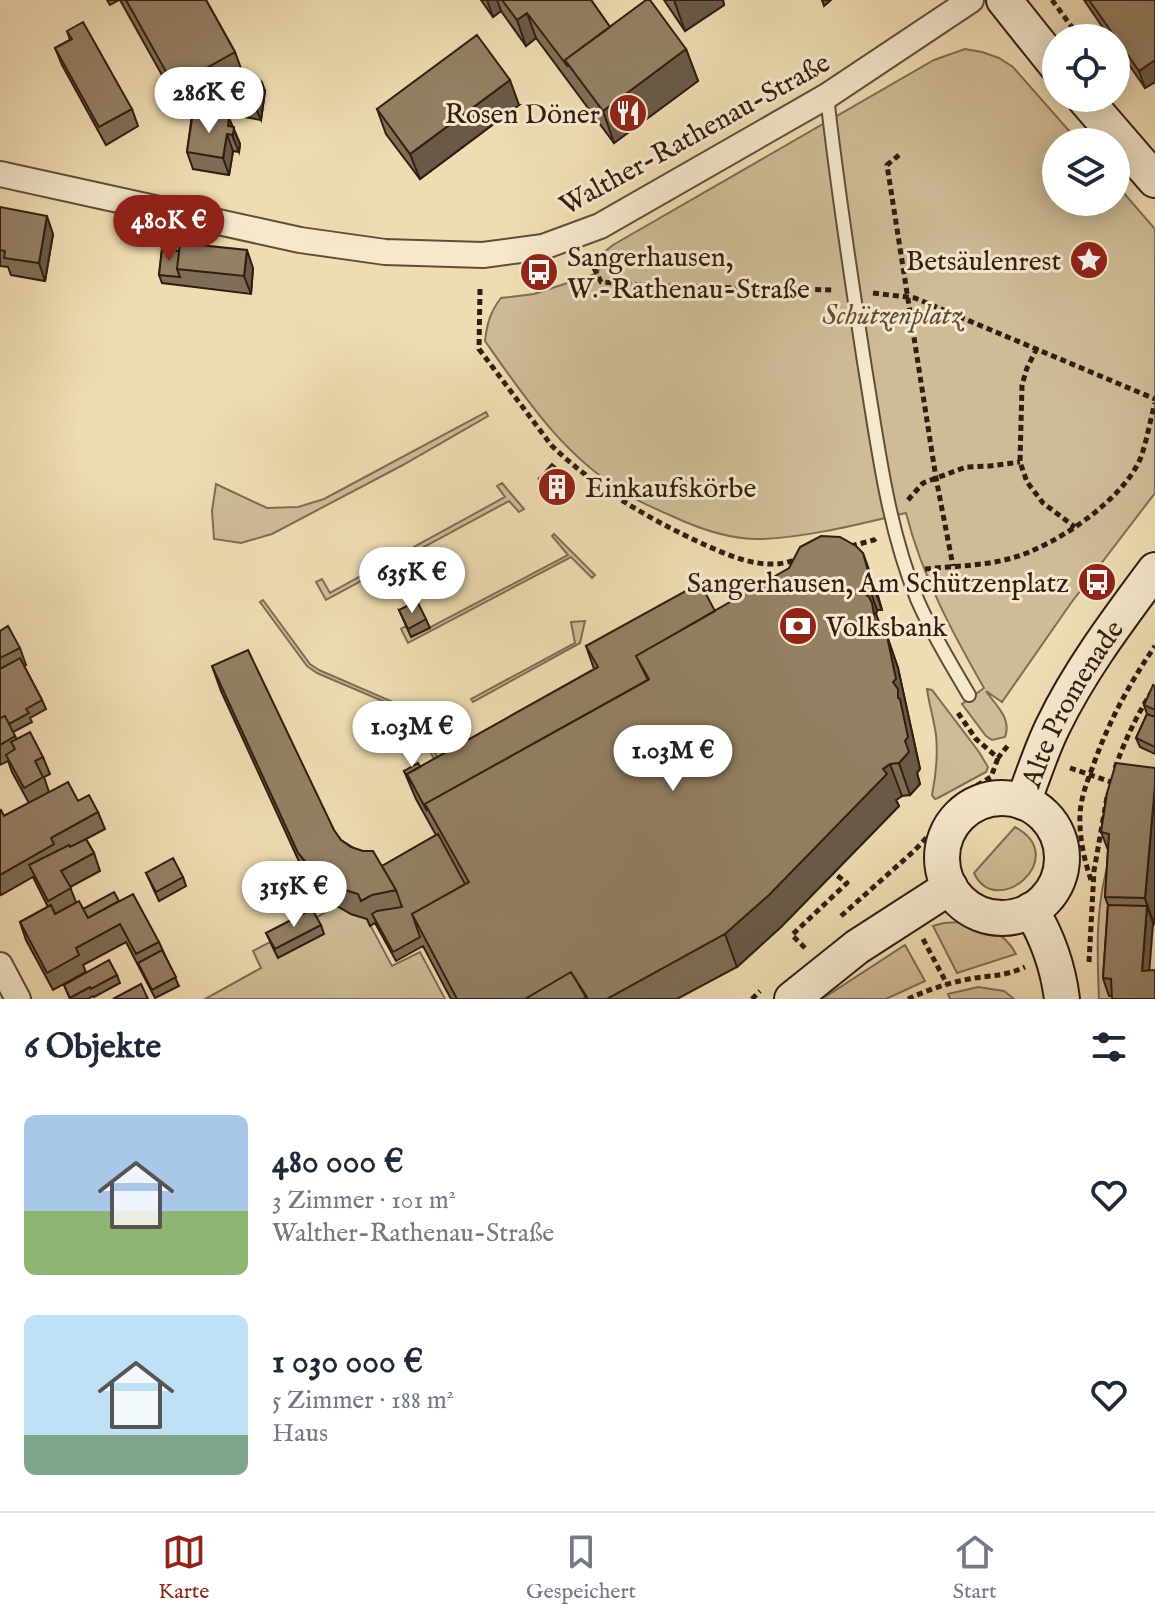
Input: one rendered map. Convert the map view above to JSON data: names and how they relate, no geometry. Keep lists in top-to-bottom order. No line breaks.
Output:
{"streets":{"main road":["Alte Promenade"],"street":["Walther-Rathenau-Straße"]},"parks":["Schützenplatz"],"places":{"restaurant":["Rosen Döner"],"place":["Betsäulenrest"],"bus stop":["Sangerhausen, W.-Rathenau-Straße","Sangerhausen, Am Schützenplatz"],"building":["Einkaufskörbe"],"bank":["Volksbank"]},"page":{"price":["286K €","480K €","635K €","1.03M €","1.03M €","315K €"],"heading":"6 Objekte","list":[{"name":"480 000 €","note":"3 Zimmer · 101 m² · Walther-Rathenau-Straße"},{"name":"1 030 000 €","note":"5 Zimmer · 188 m² · Haus"}],"tabs":["Karte","Gespeichert","Start"]}}
